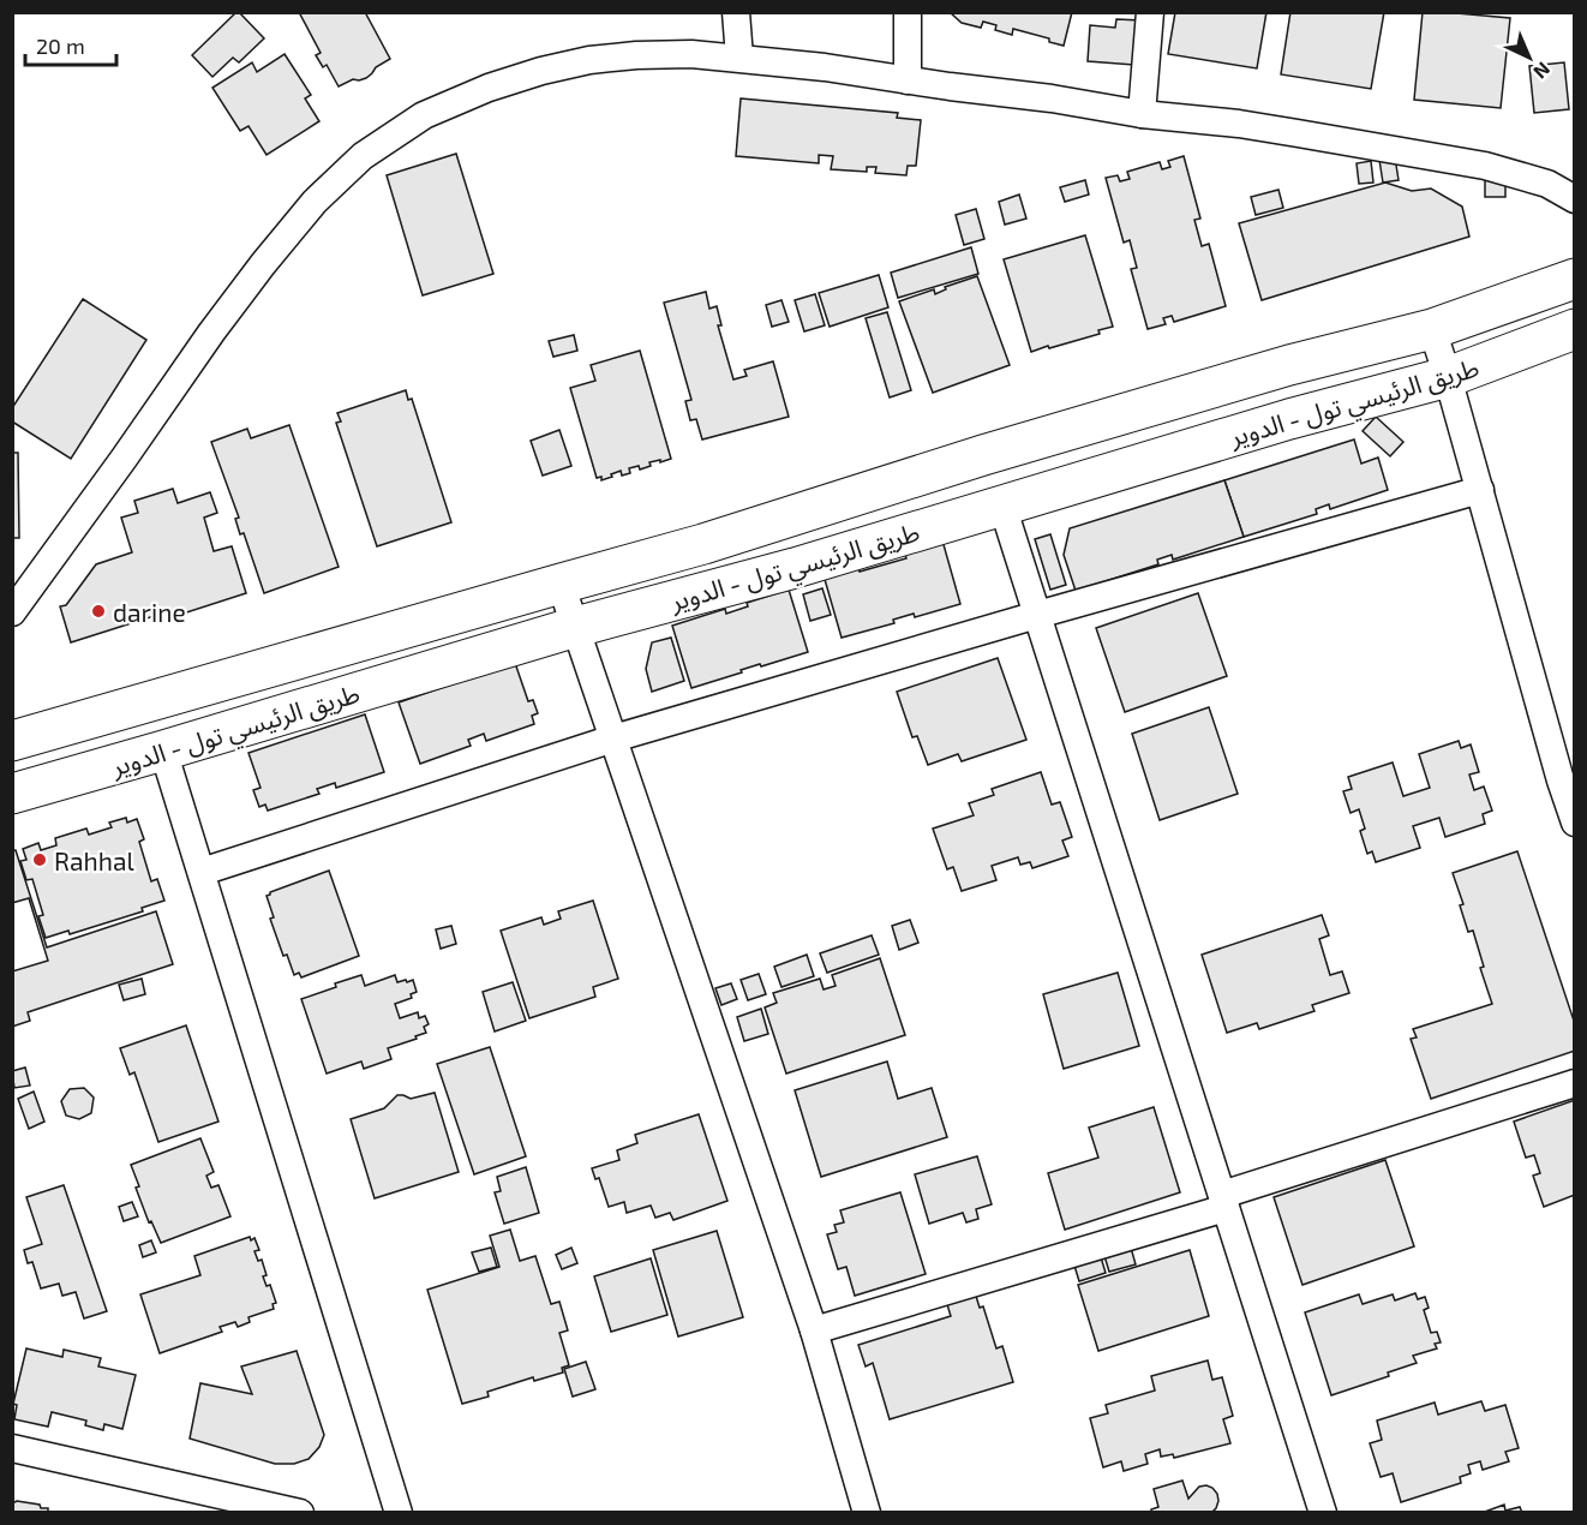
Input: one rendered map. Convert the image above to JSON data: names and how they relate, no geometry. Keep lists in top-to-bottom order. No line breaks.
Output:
{"streets":{"main road":["طريق الرئيسي تول - الدوير"]},"places":["darine","Rahhal"],"scale_bar":"20 m","north":"bottom right"}
